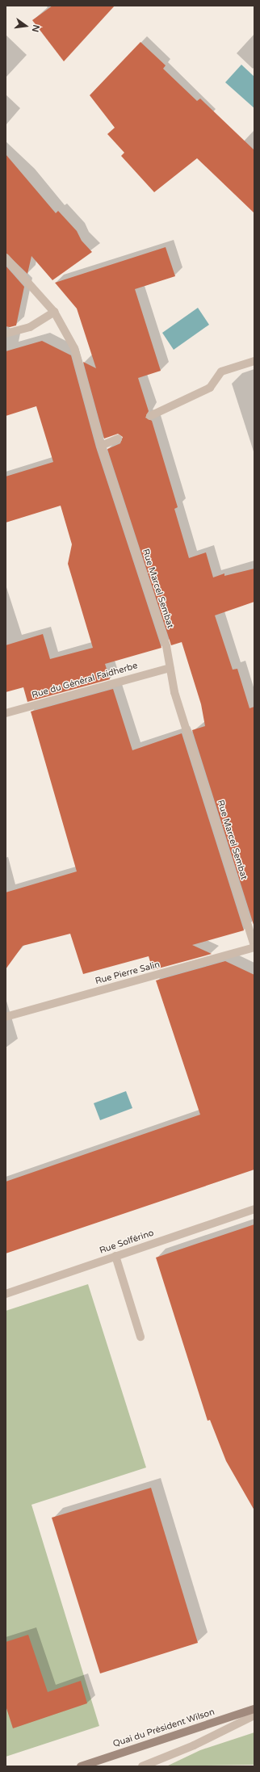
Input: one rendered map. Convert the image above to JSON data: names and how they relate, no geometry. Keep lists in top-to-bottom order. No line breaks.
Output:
{"streets":{"street":["Rue Marcel Sembat","Rue du Général Faidherbe","Rue Pierre Salin","Rue Solférino","Quai du Président Wilson"]},"crossings":[["Rue Marcel Sembat","Rue du Général Faidherbe"],["Rue Marcel Sembat","Rue Pierre Salin"]],"north":"right"}
